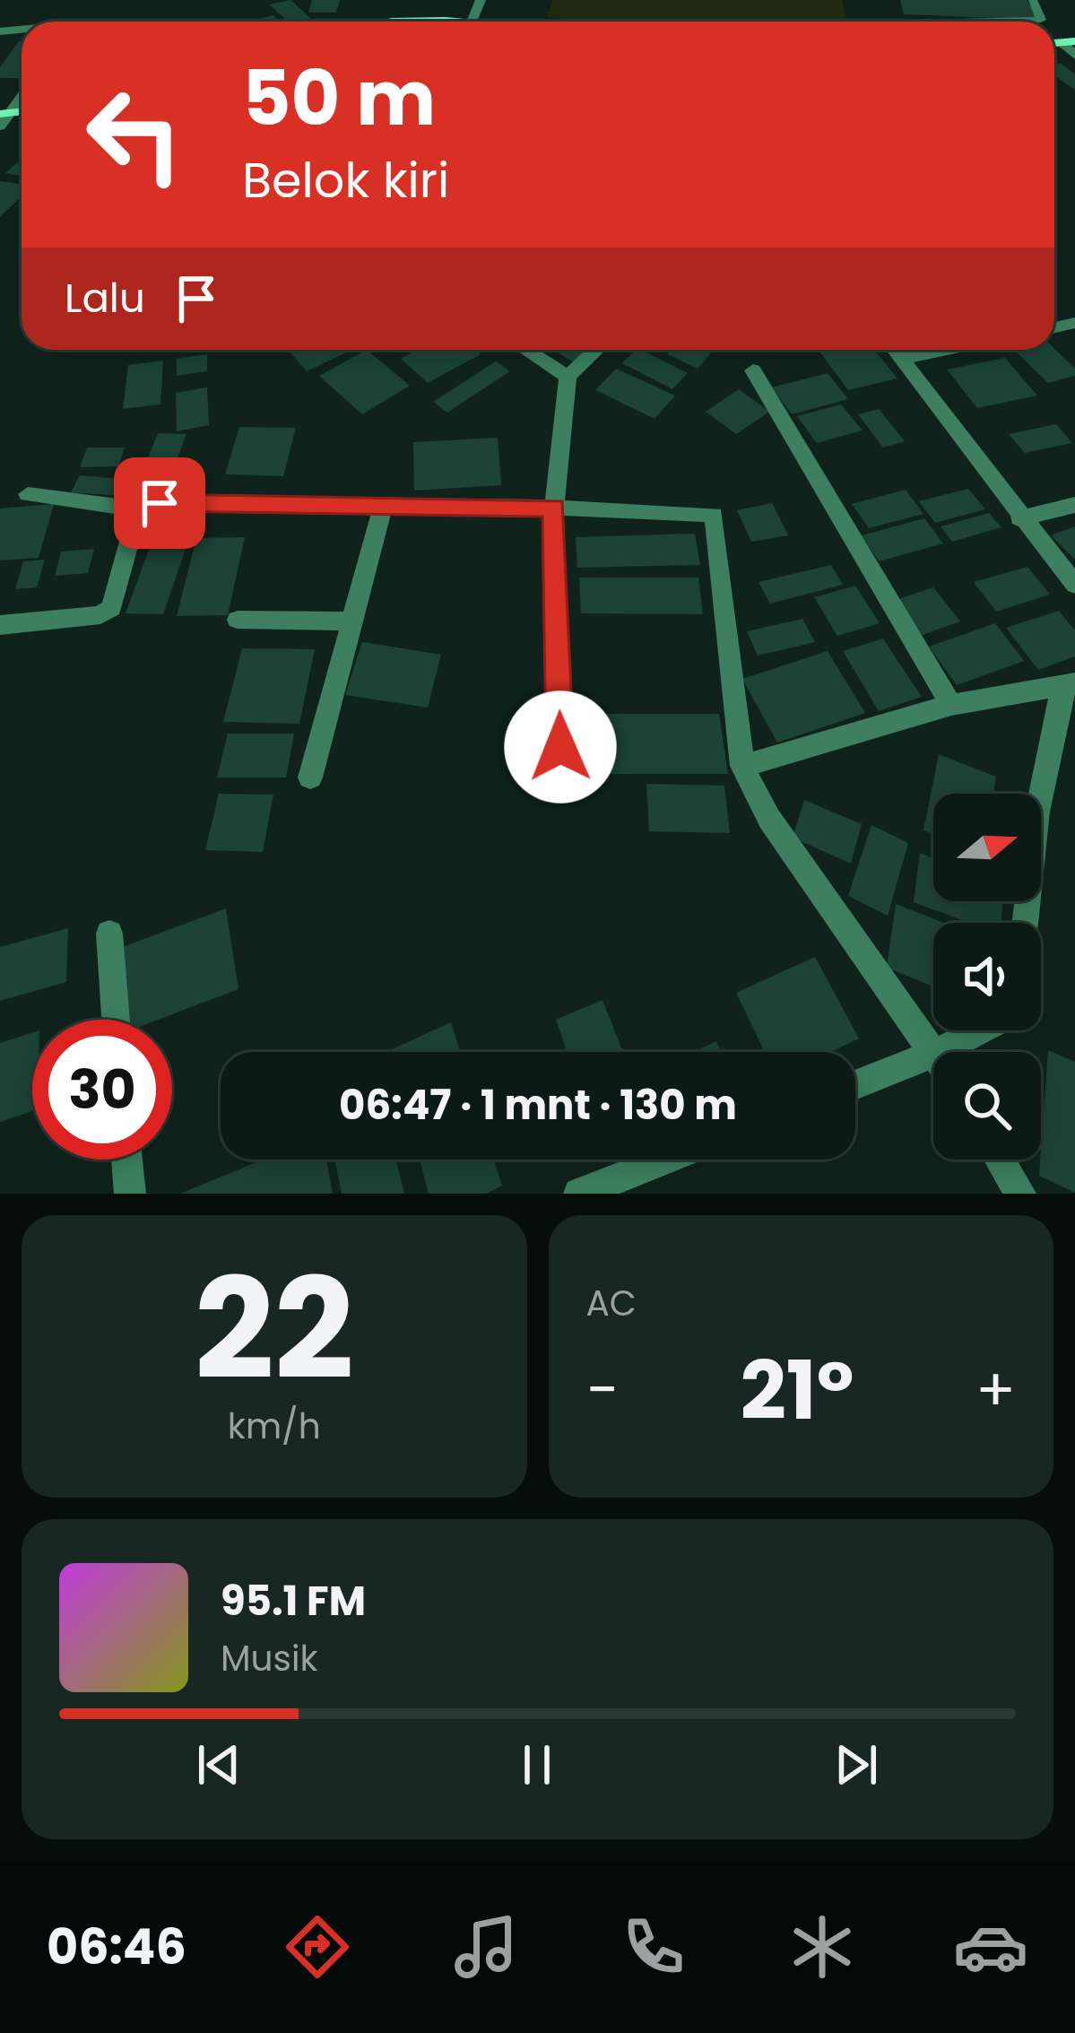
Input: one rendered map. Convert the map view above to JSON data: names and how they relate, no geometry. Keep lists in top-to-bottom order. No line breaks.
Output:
{"north":"right","page":{"turn":["50 m","Belok kiri"],"then":"Lalu","limit":"30","trip":"06:47 · 1 mnt · 130 m","tile":[["22","km/h"],"AC"],"heat":["−","21°","+"],"song":["95.1 FM","Musik"],"tabs":"06:46"}}
